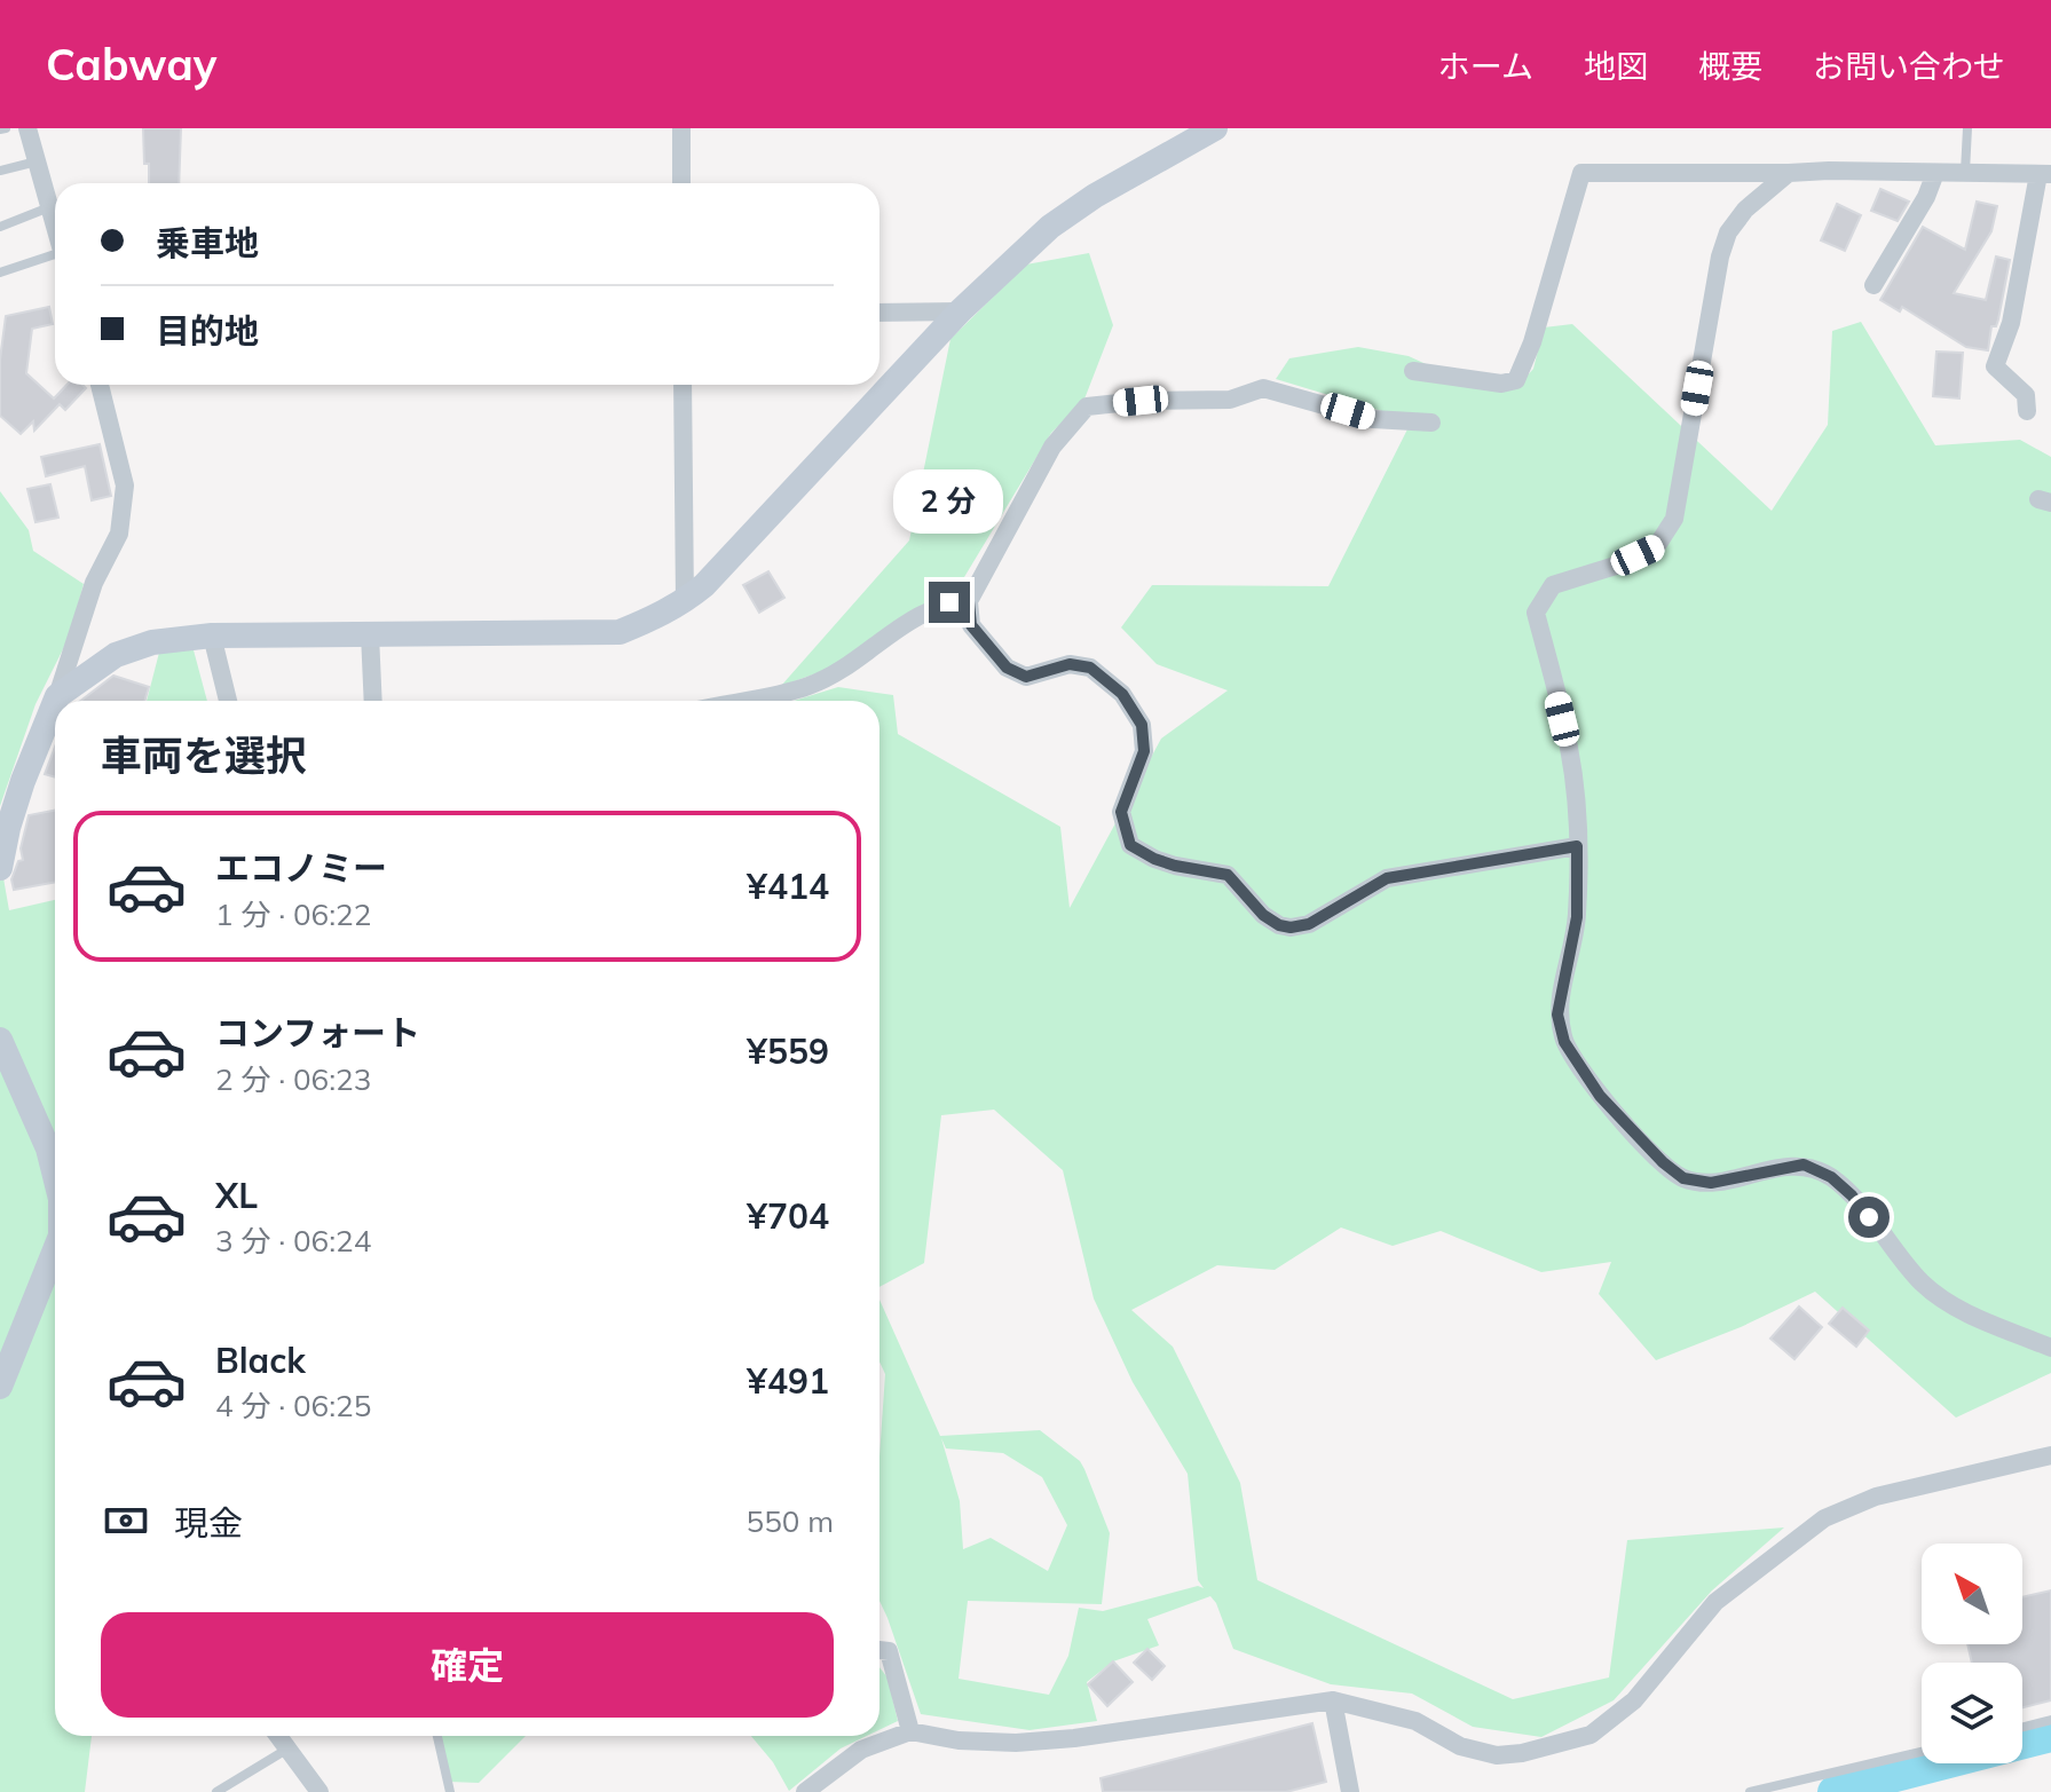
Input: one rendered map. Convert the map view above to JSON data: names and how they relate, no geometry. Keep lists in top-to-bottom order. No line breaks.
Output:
{"north":"top left","page":{"header":"Cabway","nav":["ホーム","地図","概要","お問い合わせ"],"banner":["乗車地","目的地"],"bubble":"2 分","heading":"車両を選択","list":[{"name":"エコノミー","note":"1 分 · 06:22","value":"¥414"},{"name":"コンフォート","note":"2 分 · 06:23","value":"¥559"},{"name":"XL","note":"3 分 · 06:24","value":"¥704"},{"name":"Black","note":"4 分 · 06:25","value":"¥491"}],"pay":["現金","550 m"],"buttons":"確定"}}
